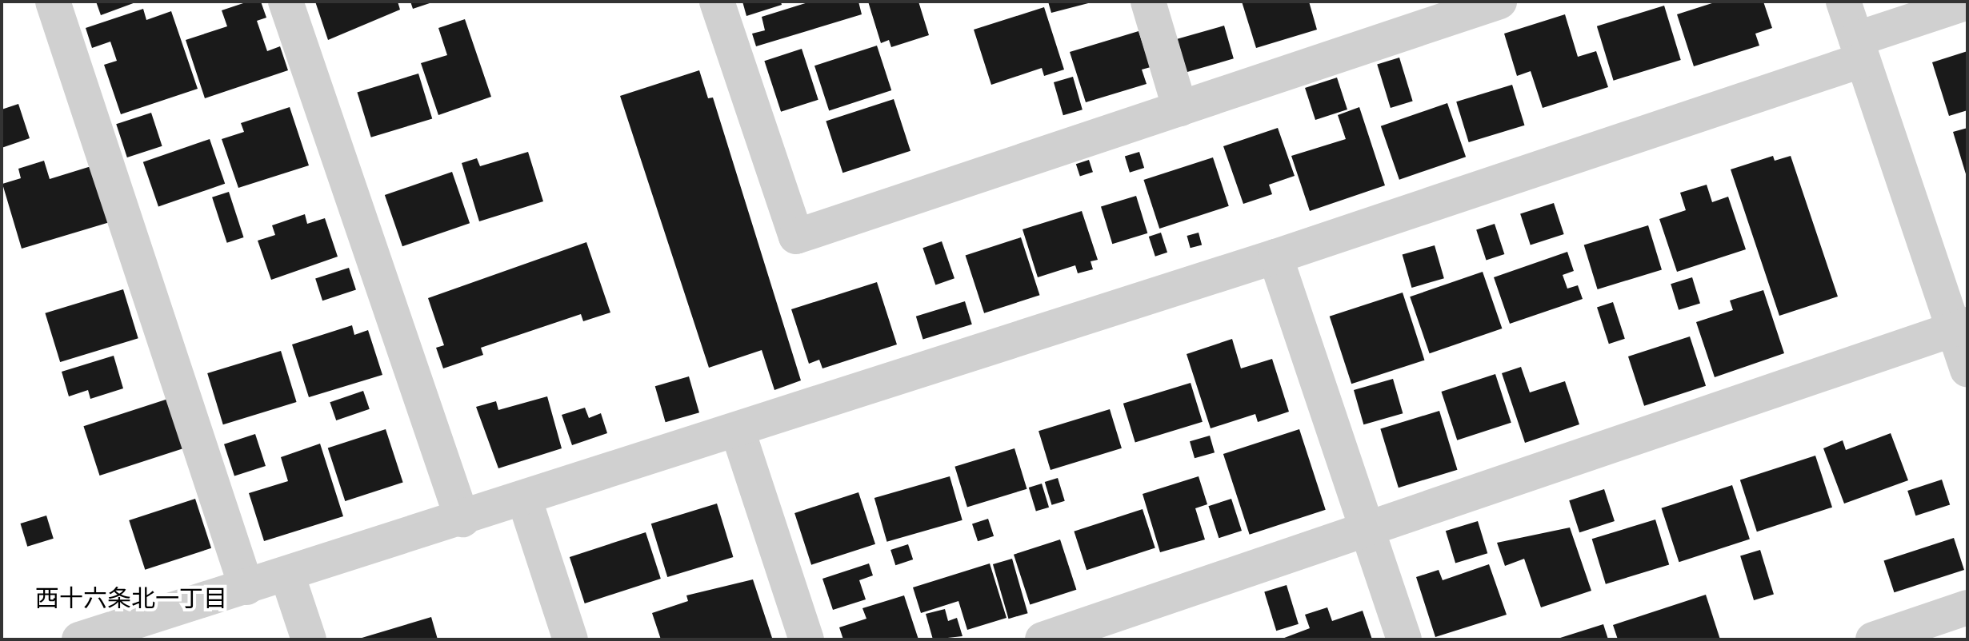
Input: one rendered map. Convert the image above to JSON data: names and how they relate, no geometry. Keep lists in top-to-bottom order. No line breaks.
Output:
{"districts":["西十六条北一丁目"]}
